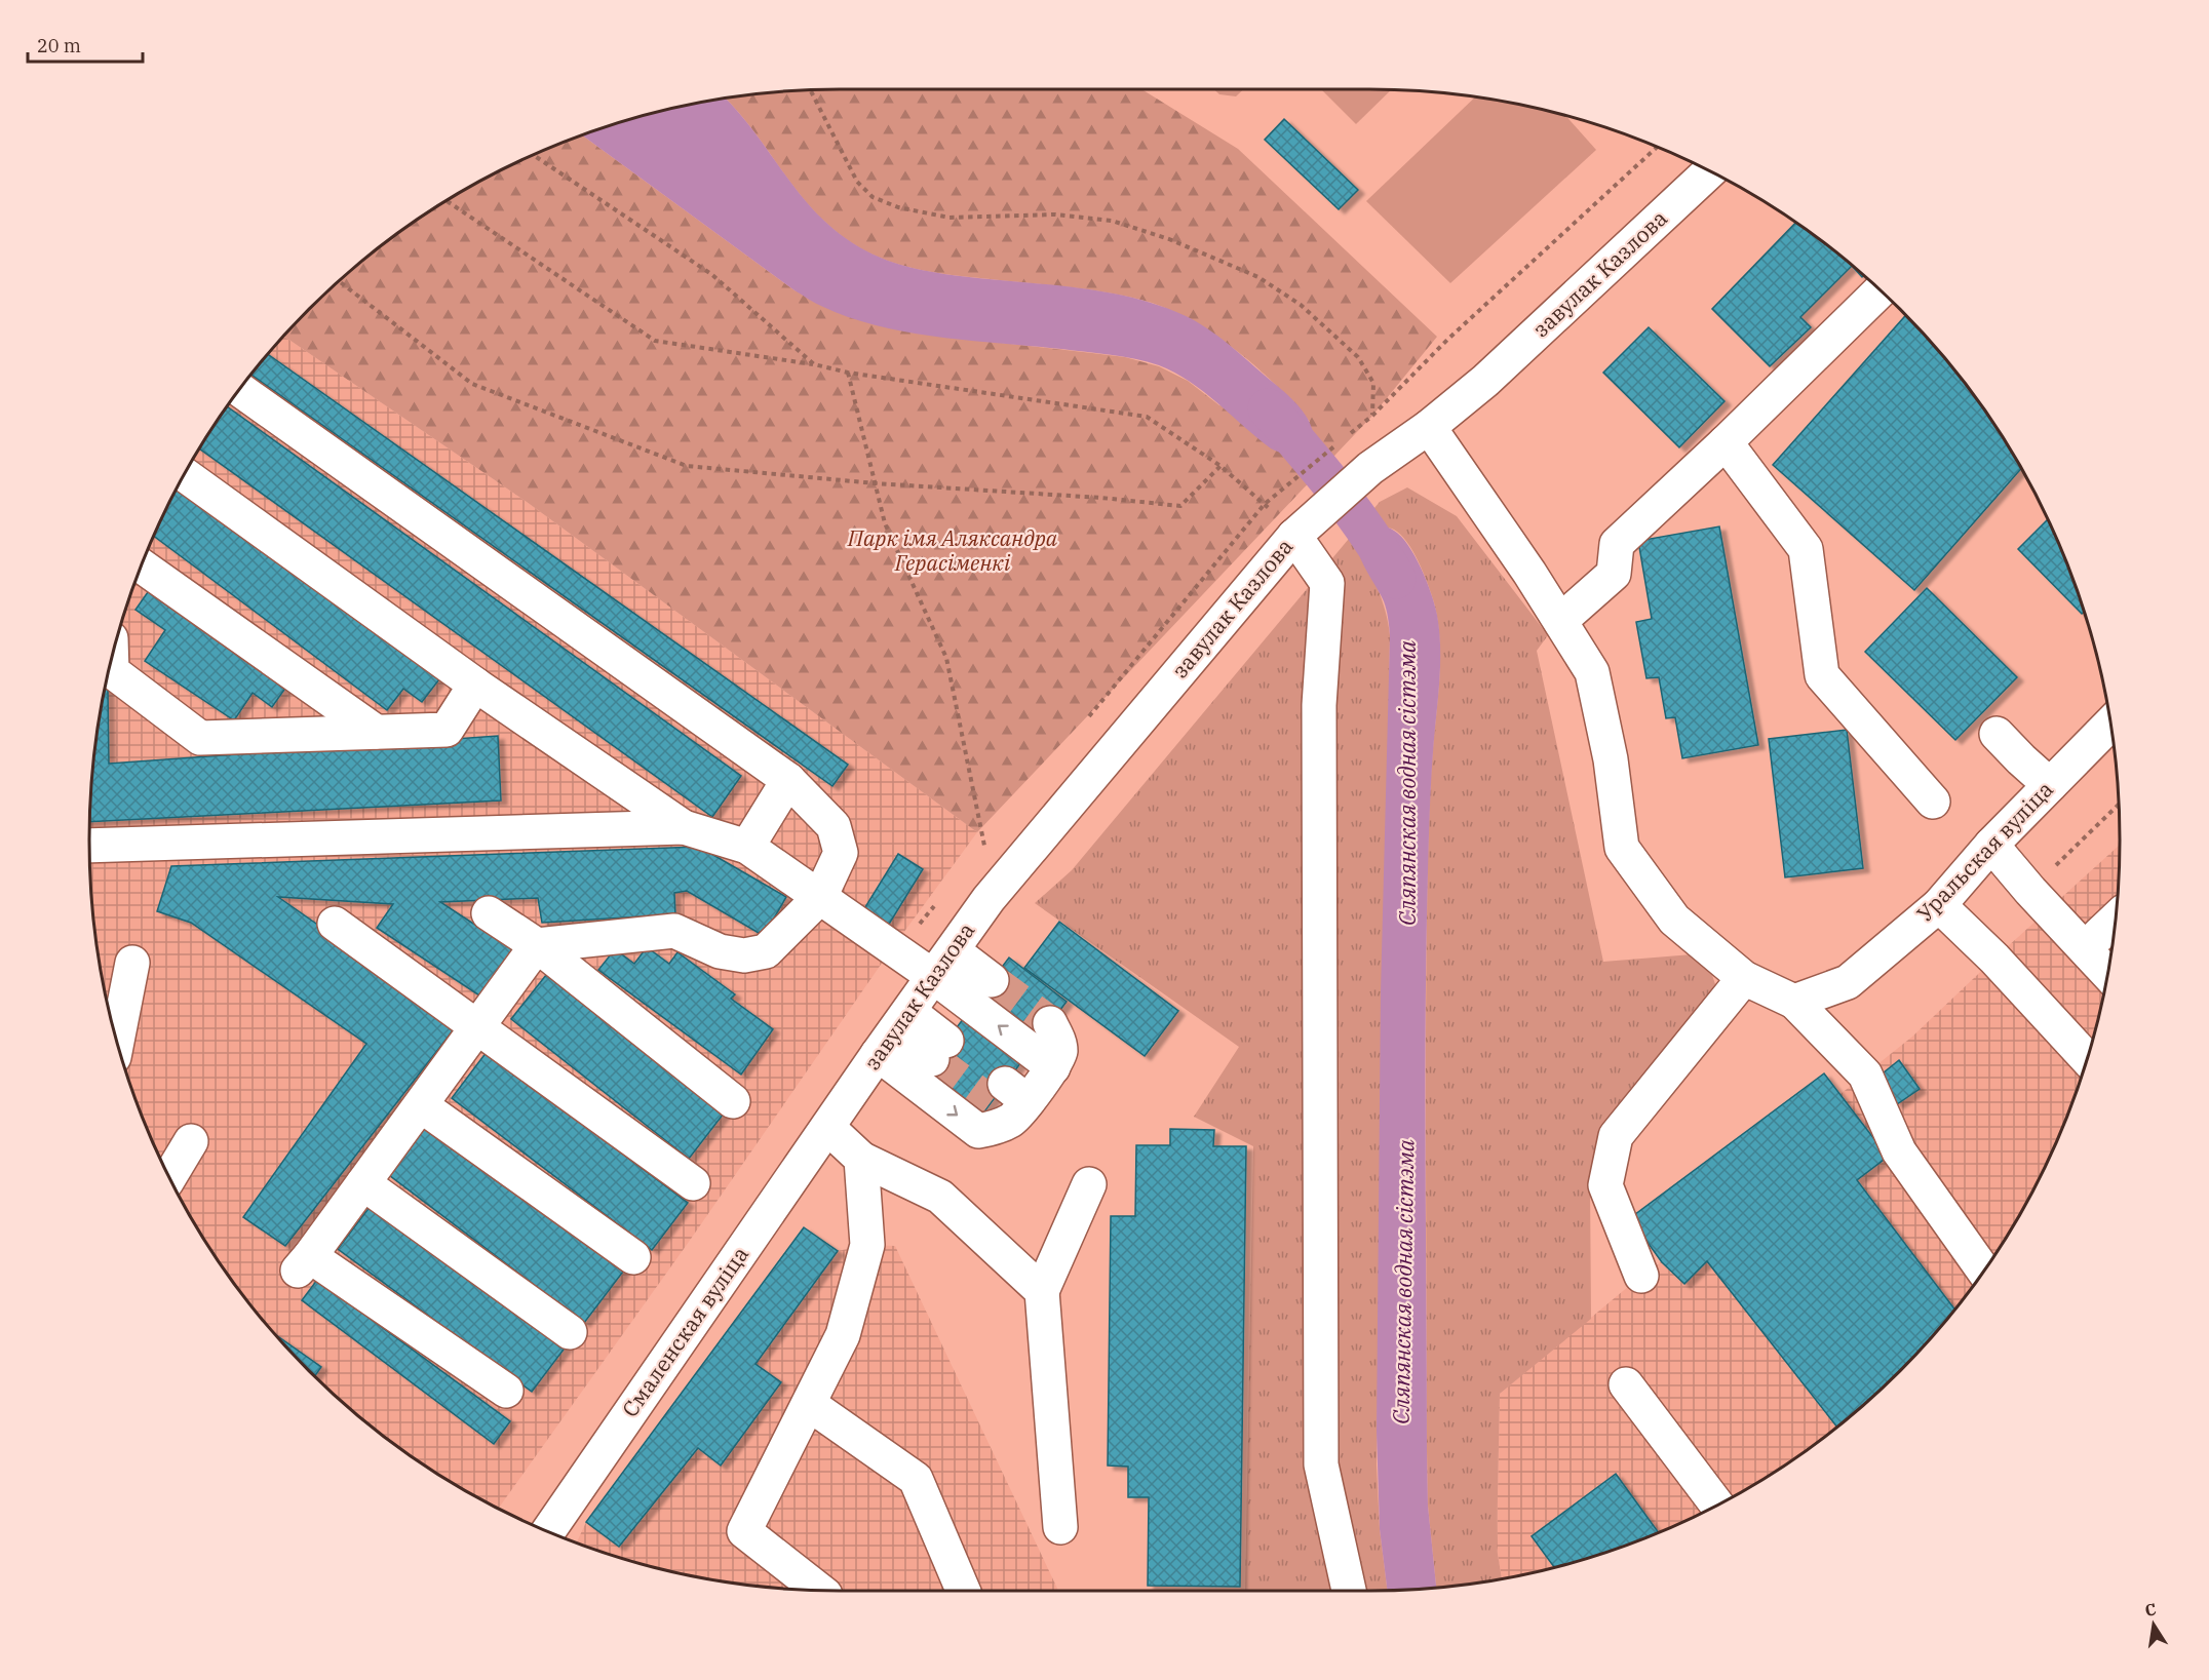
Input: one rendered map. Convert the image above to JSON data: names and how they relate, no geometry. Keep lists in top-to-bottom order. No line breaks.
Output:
{"streets":{"street":["завулак Казлова","Уральская вуліца","Смаленская вуліца"]},"crossings":[["завулак Казлова","Смаленская вуліца"]],"water":["Сляпянская водная сістэма"],"parks":["Парк імя Аляксандра Герасіменкі"],"scale_bar":"20 m","north":"top"}
